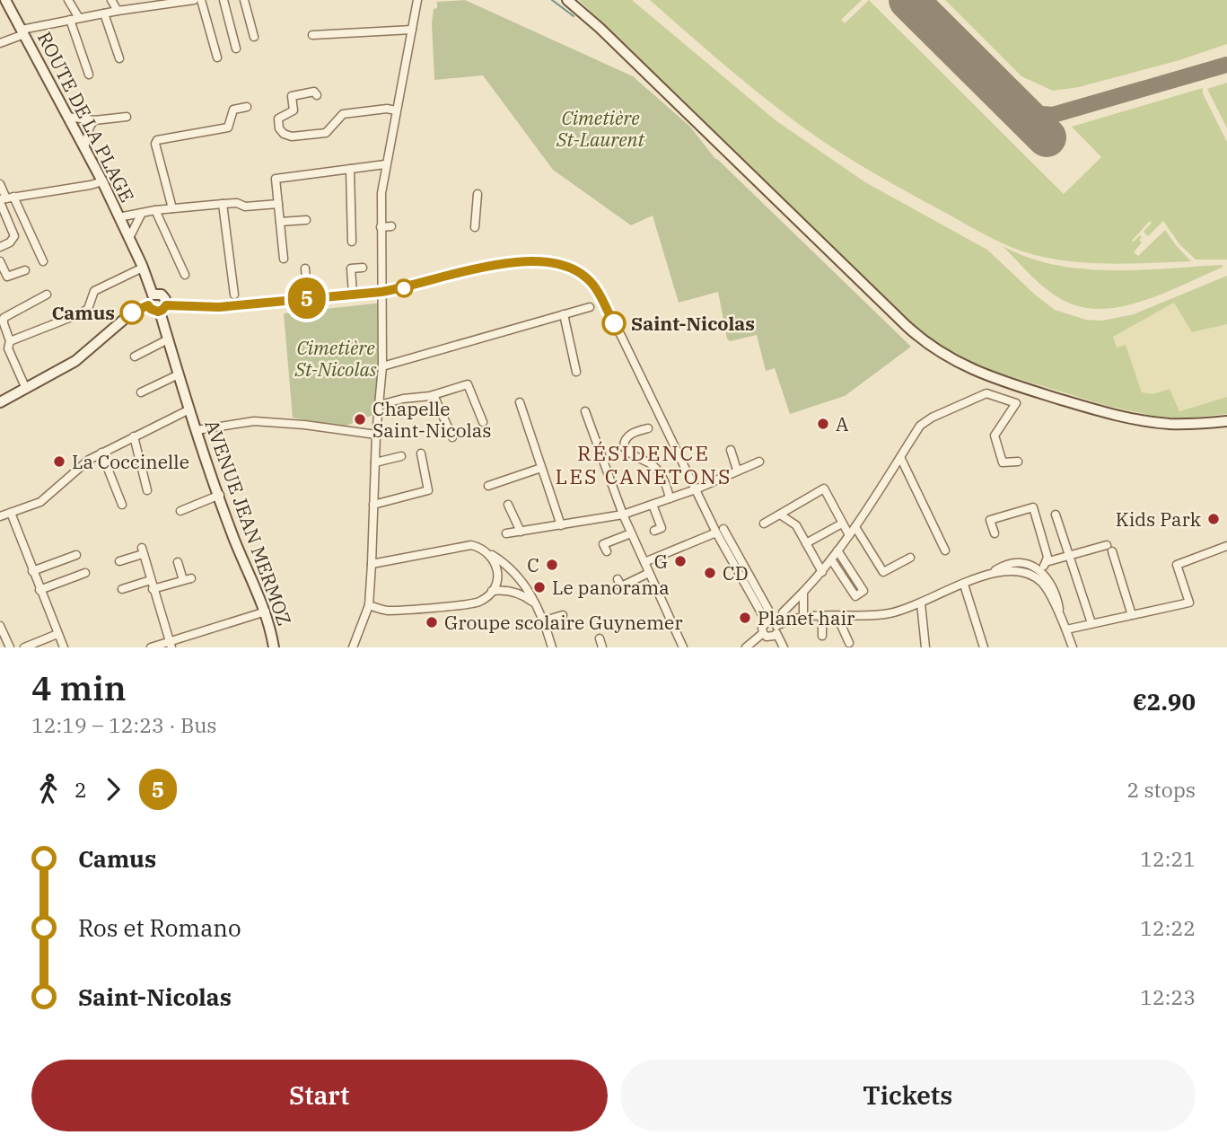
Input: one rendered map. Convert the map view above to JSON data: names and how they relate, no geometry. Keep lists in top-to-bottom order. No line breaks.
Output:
{"streets":{"street":["ROUTE DE LA PLAGE","AVENUE JEAN MERMOZ"]},"districts":["RÉSIDENCE LES CANETONS"],"parks":["Cimetière St-Laurent","Cimetière St-Nicolas"],"places":["Camus","Saint-Nicolas","Chapelle Saint-Nicolas","A","La Coccinelle","Kids Park","G","C","CD","Le panorama","Planet hair","Groupe scolaire Guynemer"],"lines":["bus line 5"],"page":{"on_map":"5","heading":["4 min","12:19 – 12:23 · Bus","€2.90"],"legs":["2","5","2 stops"],"list":[{"name":"Camus","value":"12:21"},{"name":"Ros et Romano","value":"12:22"},{"name":"Saint-Nicolas","value":"12:23"}],"buttons":["Start","Tickets"]}}
